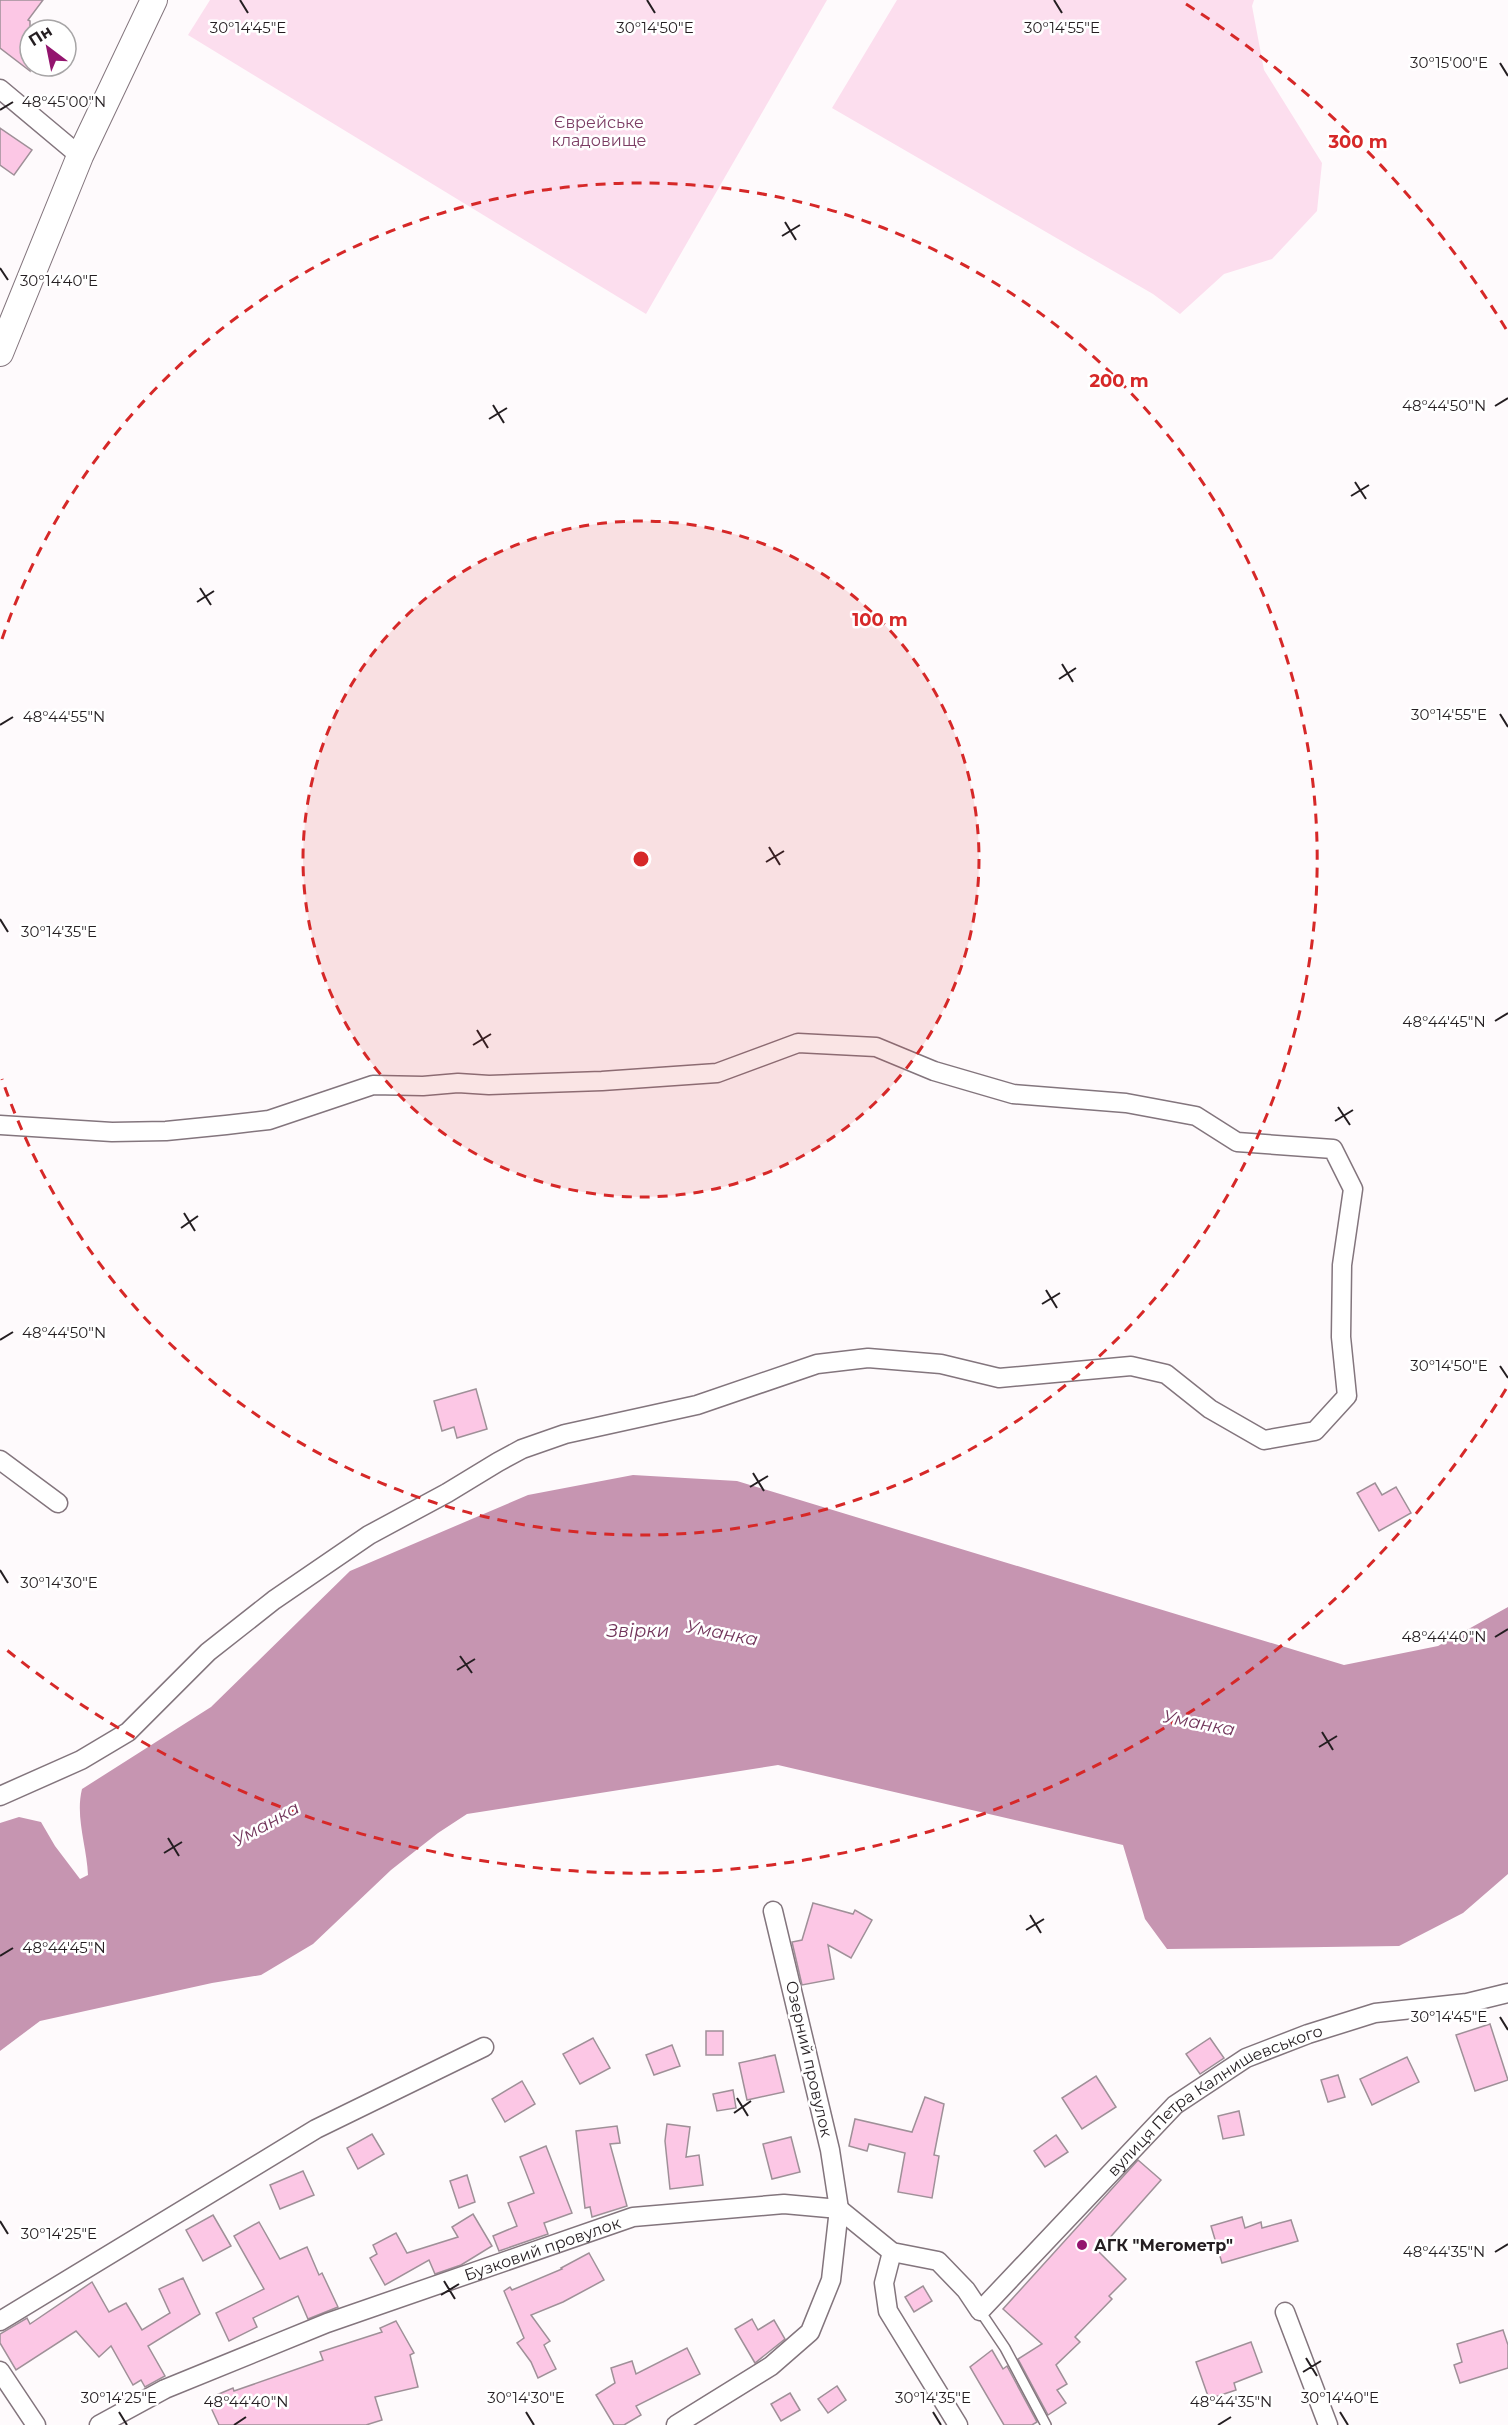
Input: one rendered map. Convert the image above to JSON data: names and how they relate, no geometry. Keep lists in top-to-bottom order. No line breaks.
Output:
{"streets":{"street":["Озерний провулок","вулиця Петра Калнишевського","Бузковий провулок"]},"crossings":[["Озерний провулок","Бузковий провулок"]],"water":["Звірки","Уманка"],"parks":["Єврейське кладовище"],"places":["АГК \"Мегометр\""],"north":"top left","coordinates":["30°14'45\"E","30°14'50\"E","30°14'55\"E","30°15'00\"E","48°45'00\"N","30°14'40\"E","48°44'50\"N","48°44'55\"N","30°14'35\"E","48°44'45\"N","30°14'30\"E","48°44'40\"N","30°14'25\"E","48°44'35\"N"],"rings":["300 m","200 m","100 m"]}
